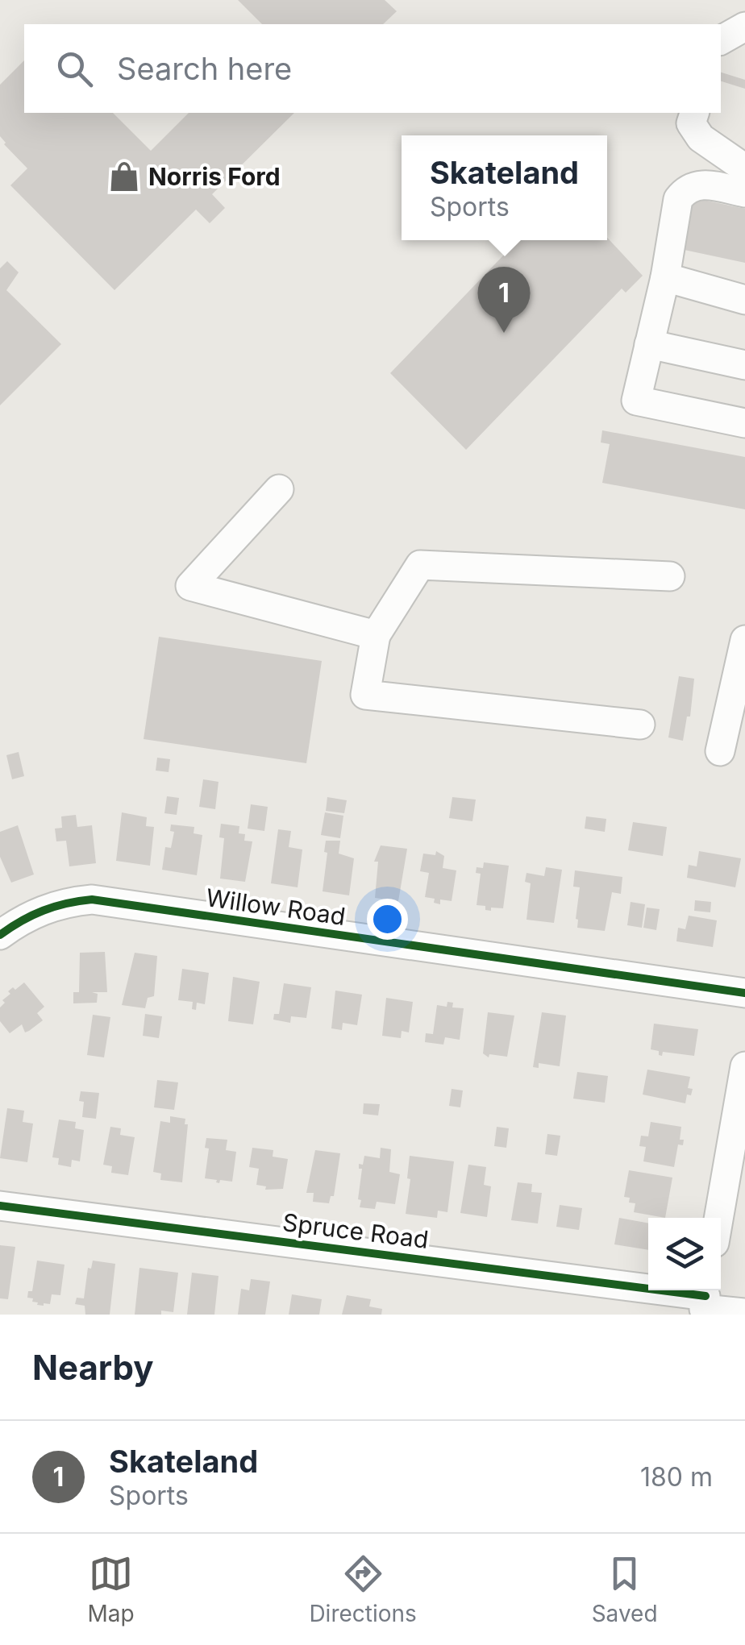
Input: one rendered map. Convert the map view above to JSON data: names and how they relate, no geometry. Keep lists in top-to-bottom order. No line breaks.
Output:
{"streets":{"street":["Willow Road","Spruce Road"]},"places":{"shop":["Norris Ford"]},"page":{"search":"Search here","popup":["Skateland","Sports"],"pins":"1","heading":"Nearby","list":[{"mark":"1","name":"Skateland","note":"Sports","value":"180 m"}],"nav":["Map","Directions","Saved"]}}
